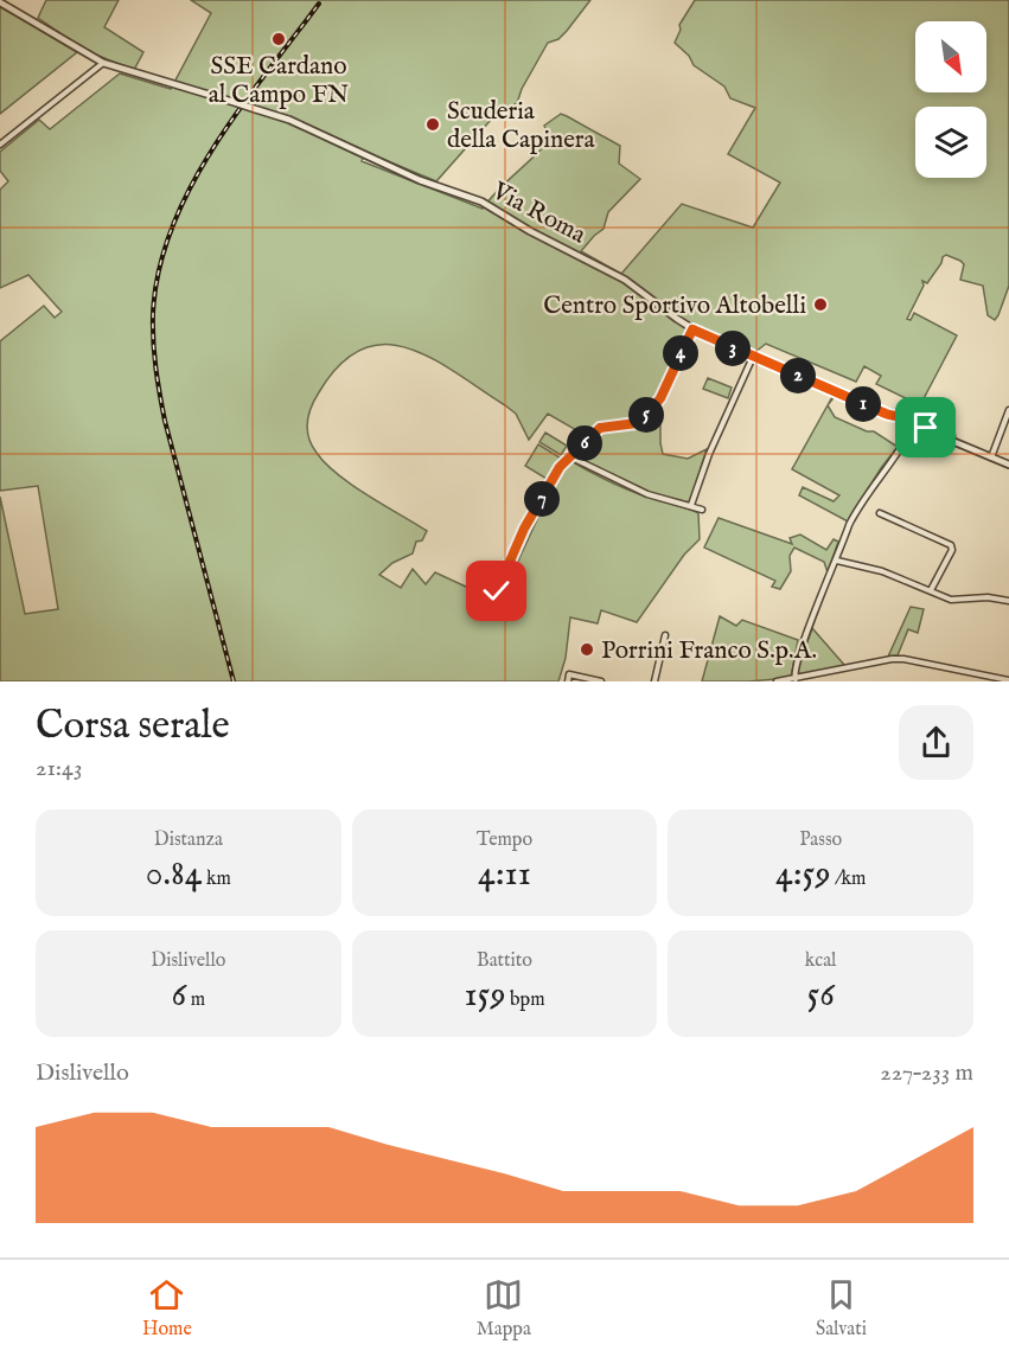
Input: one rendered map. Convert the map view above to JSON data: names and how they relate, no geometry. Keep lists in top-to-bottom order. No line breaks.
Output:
{"streets":{"street":["Via Roma"]},"places":["SSE Cardano al Campo FN","Scuderia della Capinera","Centro Sportivo Altobelli","Porrini Franco S.p.A."],"north":"bottom right","page":{"pins":["3","4","2","1","5","6","7"],"heading":["Corsa serale","21:43"],"stats":[["Distanza","0.84 km"],["Tempo","4:11"],["Passo","4:59 /km"],["Dislivello","6 m"],["Battito","159 bpm"],["kcal","56"]],"chart":["Dislivello","227–233 m"],"tabs":["Home","Mappa","Salvati"]}}
